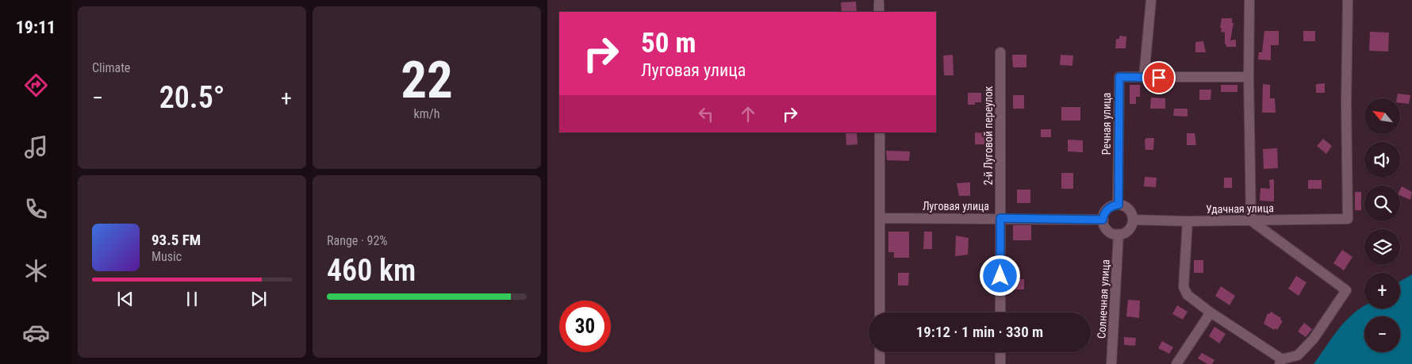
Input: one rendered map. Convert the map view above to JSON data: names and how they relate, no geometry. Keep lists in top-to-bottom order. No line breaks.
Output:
{"streets":{"street":["Речная улица","2-й Луговой переулок","Луговая улица","Удачная улица","Солнечная улица"]},"crossings":[["Речная улица","Луговая улица"],["Речная улица","Удачная улица"],["Речная улица","Солнечная улица"],["2-й Луговой переулок","Луговая улица"],["Луговая улица","Удачная улица"],["Луговая улица","Солнечная улица"],["Удачная улица","Солнечная улица"]],"north":"top left","page":{"tabs":"19:11","tile":["Climate",["22","km/h"],["Range · 92%","460 km"]],"turn":["50 m","Луговая улица"],"heat":["−","20.5°","+"],"map_buttons":["+","−"],"song":["93.5 FM","Music"],"limit":"30","trip":"19:12 · 1 min · 330 m"}}
